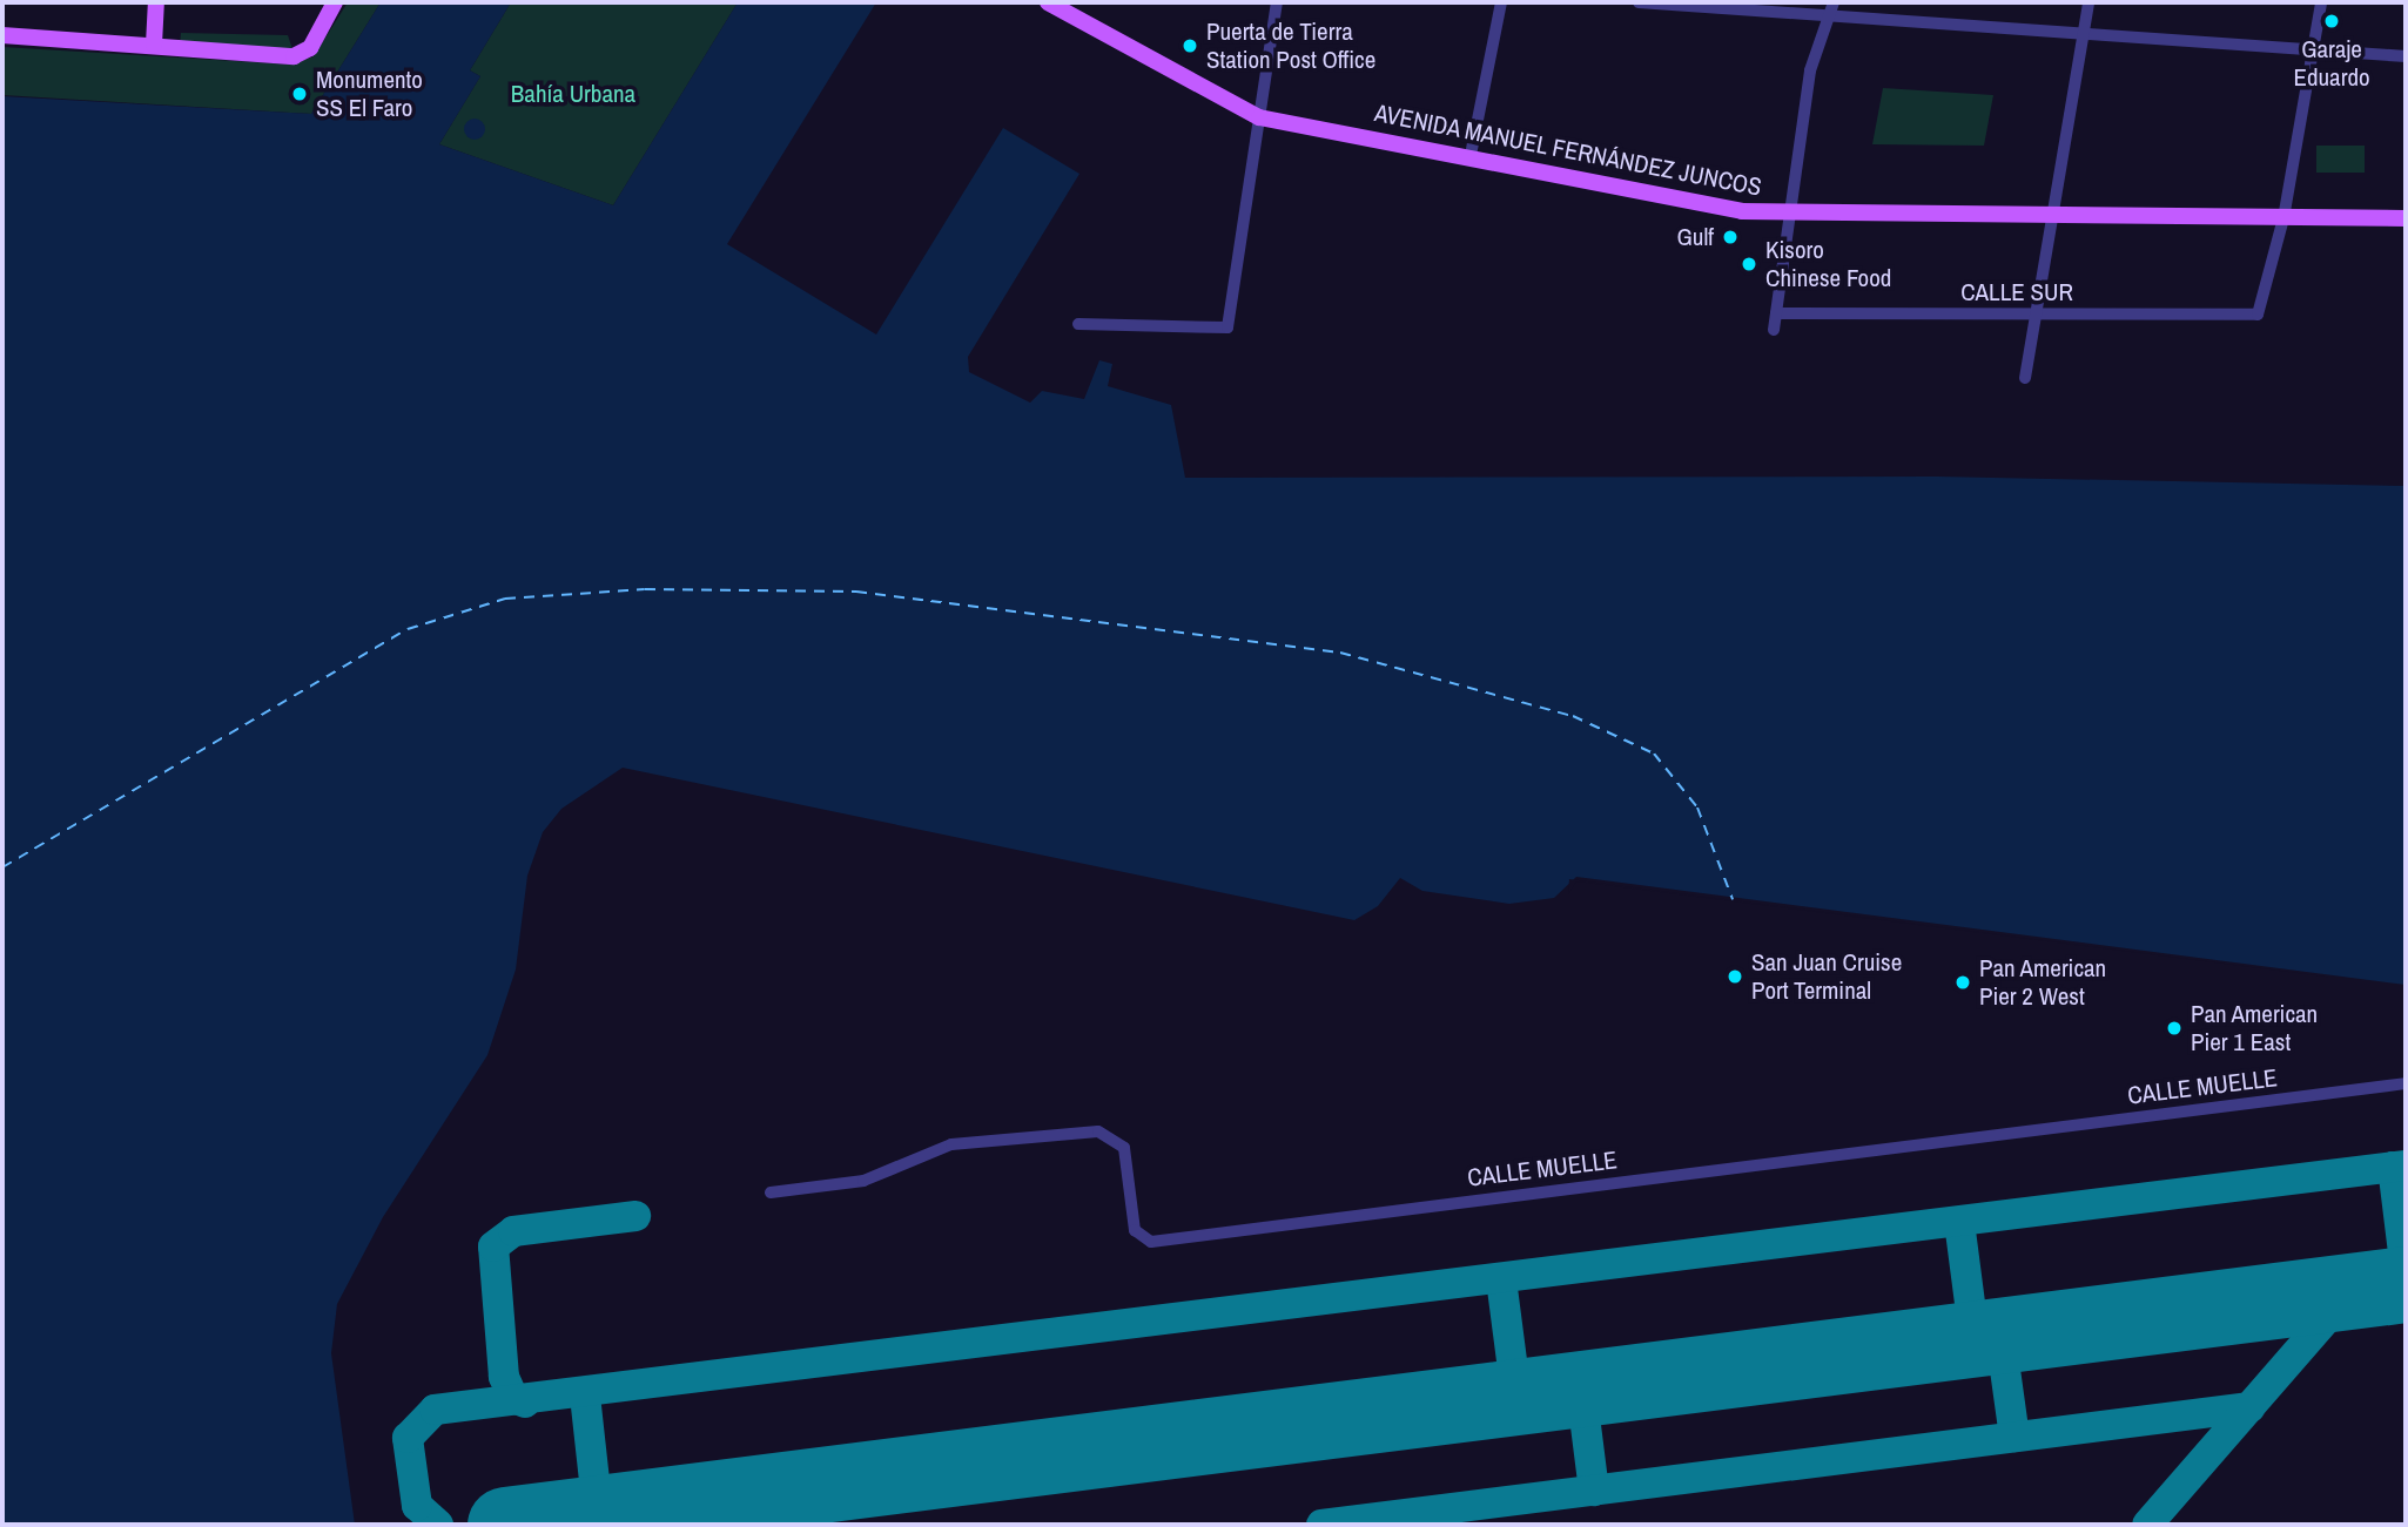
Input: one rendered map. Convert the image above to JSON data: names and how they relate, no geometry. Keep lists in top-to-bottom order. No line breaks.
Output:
{"streets":{"main road":["AVENIDA MANUEL FERNÁNDEZ JUNCOS"],"street":["CALLE SUR","CALLE MUELLE"]},"crossings":[["AVENIDA MANUEL FERNÁNDEZ JUNCOS","CALLE SUR"]],"parks":["Bahía Urbana"],"places":["Garaje Eduardo","Puerta de Tierra Station Post Office","Monumento SS El Faro","Gulf","Kisoro Chinese Food","San Juan Cruise Port Terminal","Pan American Pier 2 West","Pan American Pier 1 East"]}
